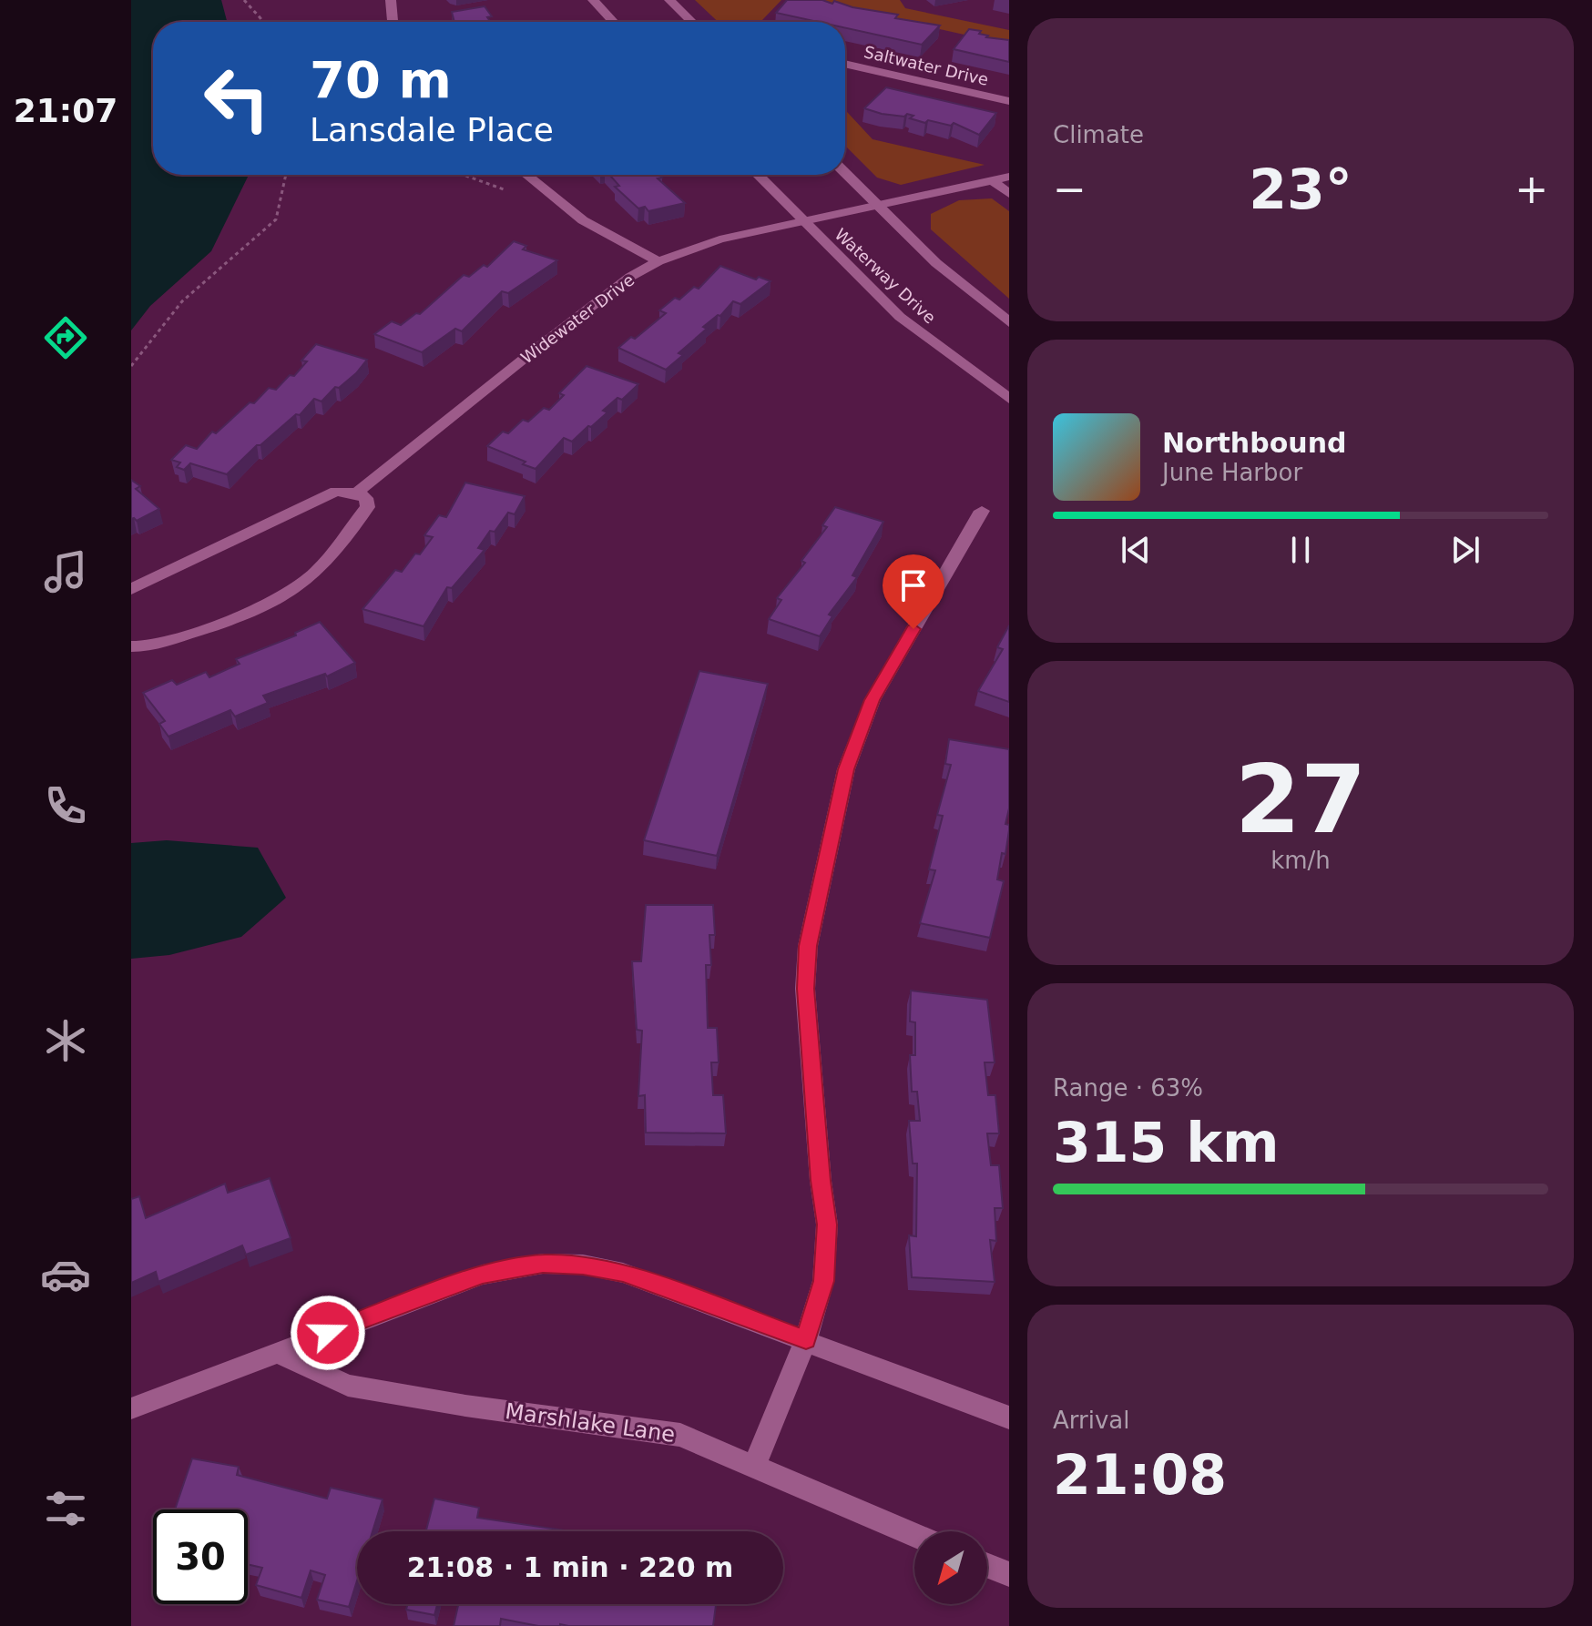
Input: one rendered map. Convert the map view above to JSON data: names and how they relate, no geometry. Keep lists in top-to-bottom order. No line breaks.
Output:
{"streets":{"street":["Saltwater Drive","Waterway Drive","Widewater Drive","Marshlake Lane"]},"crossings":[["Waterway Drive","Widewater Drive"]],"north":"bottom left","page":{"tabs":"21:07","tile":["Climate",["27","km/h"],["Range · 63%","315 km"],["Arrival","21:08"]],"turn":["70 m","Lansdale Place"],"heat":["−","23°","+"],"song":["Northbound","June Harbor"],"limit":"30","trip":"21:08 · 1 min · 220 m"}}
